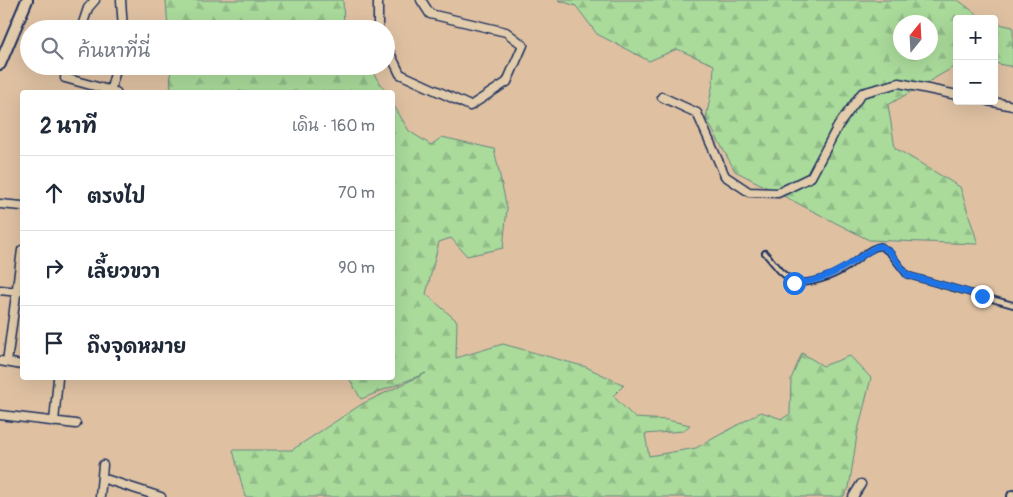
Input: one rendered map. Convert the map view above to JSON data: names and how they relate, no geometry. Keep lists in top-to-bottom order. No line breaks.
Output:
{"north":"top","page":{"map_buttons":["+","−"],"search":"ค้นหาที่นี่","heading":["2 นาที","เดิน · 160 m"],"list":[["ตรงไป","70 m"],["เลี้ยวขวา","90 m"],"ถึงจุดหมาย"]}}
